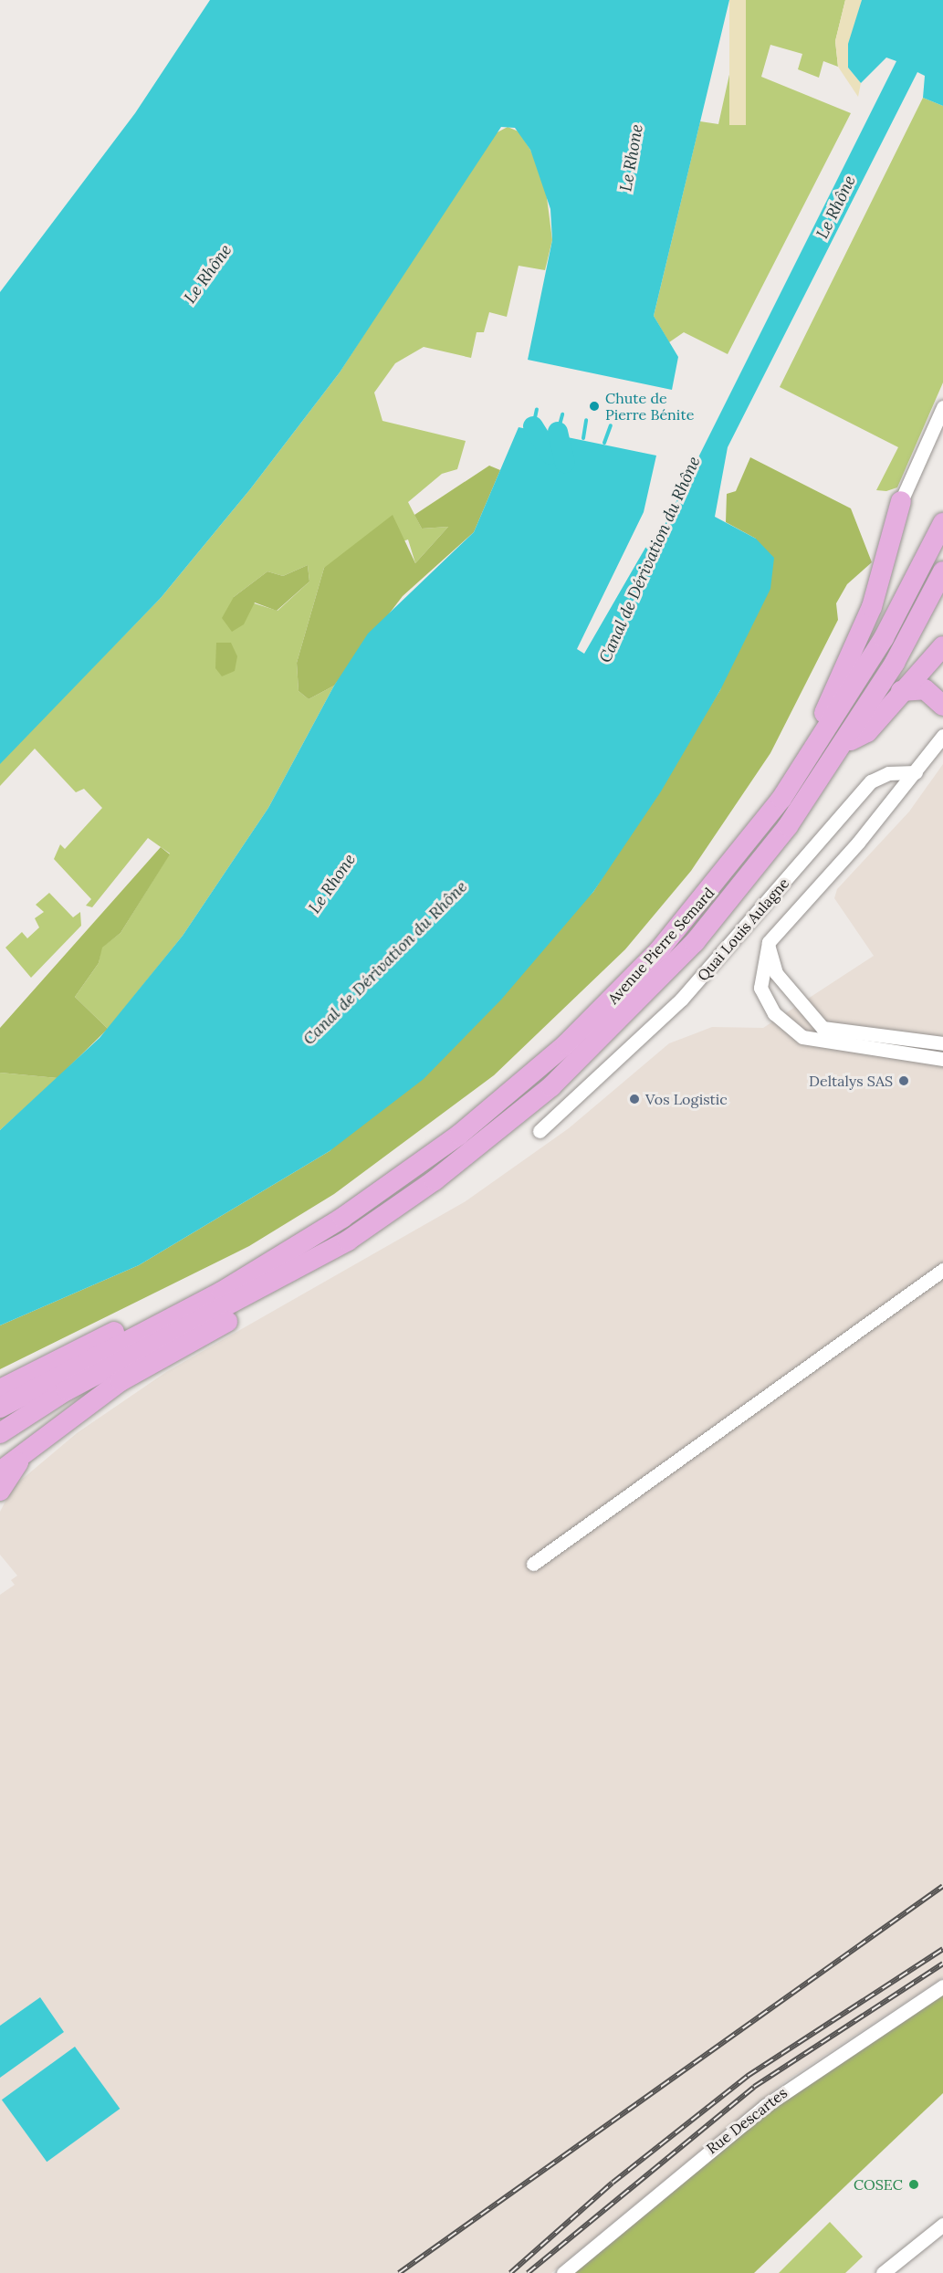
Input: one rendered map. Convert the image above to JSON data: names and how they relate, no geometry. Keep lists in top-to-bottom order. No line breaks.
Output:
{"streets":{"highway":["Avenue Pierre Semard"],"street":["Quai Louis Aulagne","Rue Descartes"]},"water":["Le Rhone","Le Rhône","Canal de Dérivation du Rhône"],"places":["Chute de Pierre Bénite","Deltalys SAS","Vos Logistic","COSEC"]}
